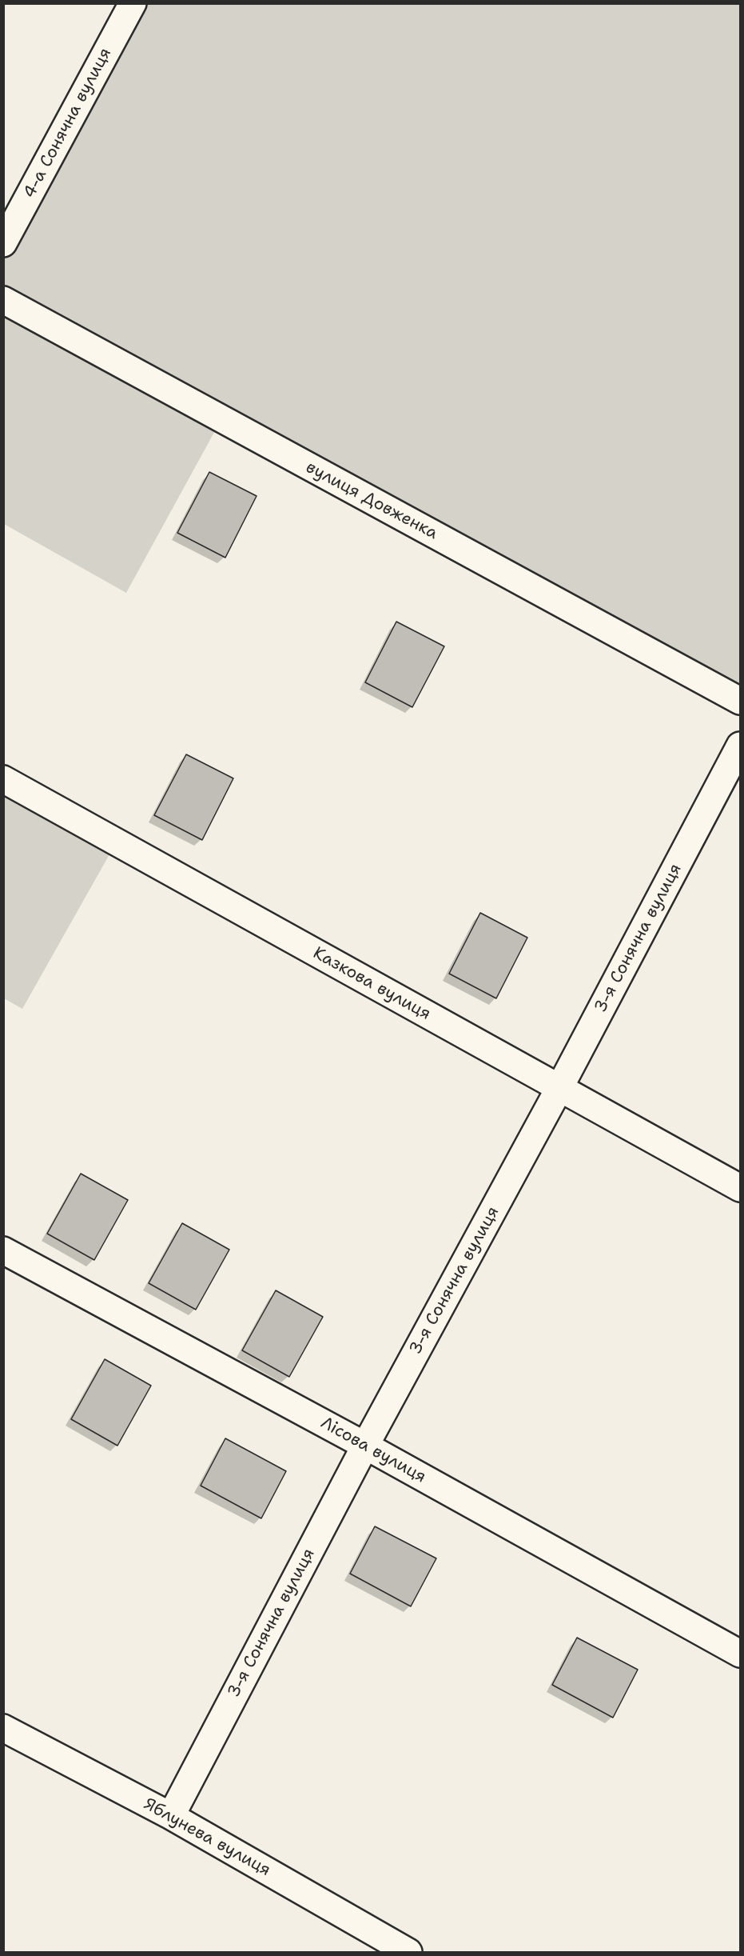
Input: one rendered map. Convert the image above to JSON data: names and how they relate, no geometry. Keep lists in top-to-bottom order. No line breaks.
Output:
{"streets":{"street":["4-а Сонячна вулиця","вулиця Довженка","3-я Сонячна вулиця","Казкова вулиця","Лісова вулиця","Яблунева вулиця"]},"crossings":[["3-я Сонячна вулиця","Казкова вулиця"],["3-я Сонячна вулиця","Лісова вулиця"],["3-я Сонячна вулиця","Яблунева вулиця"]]}
